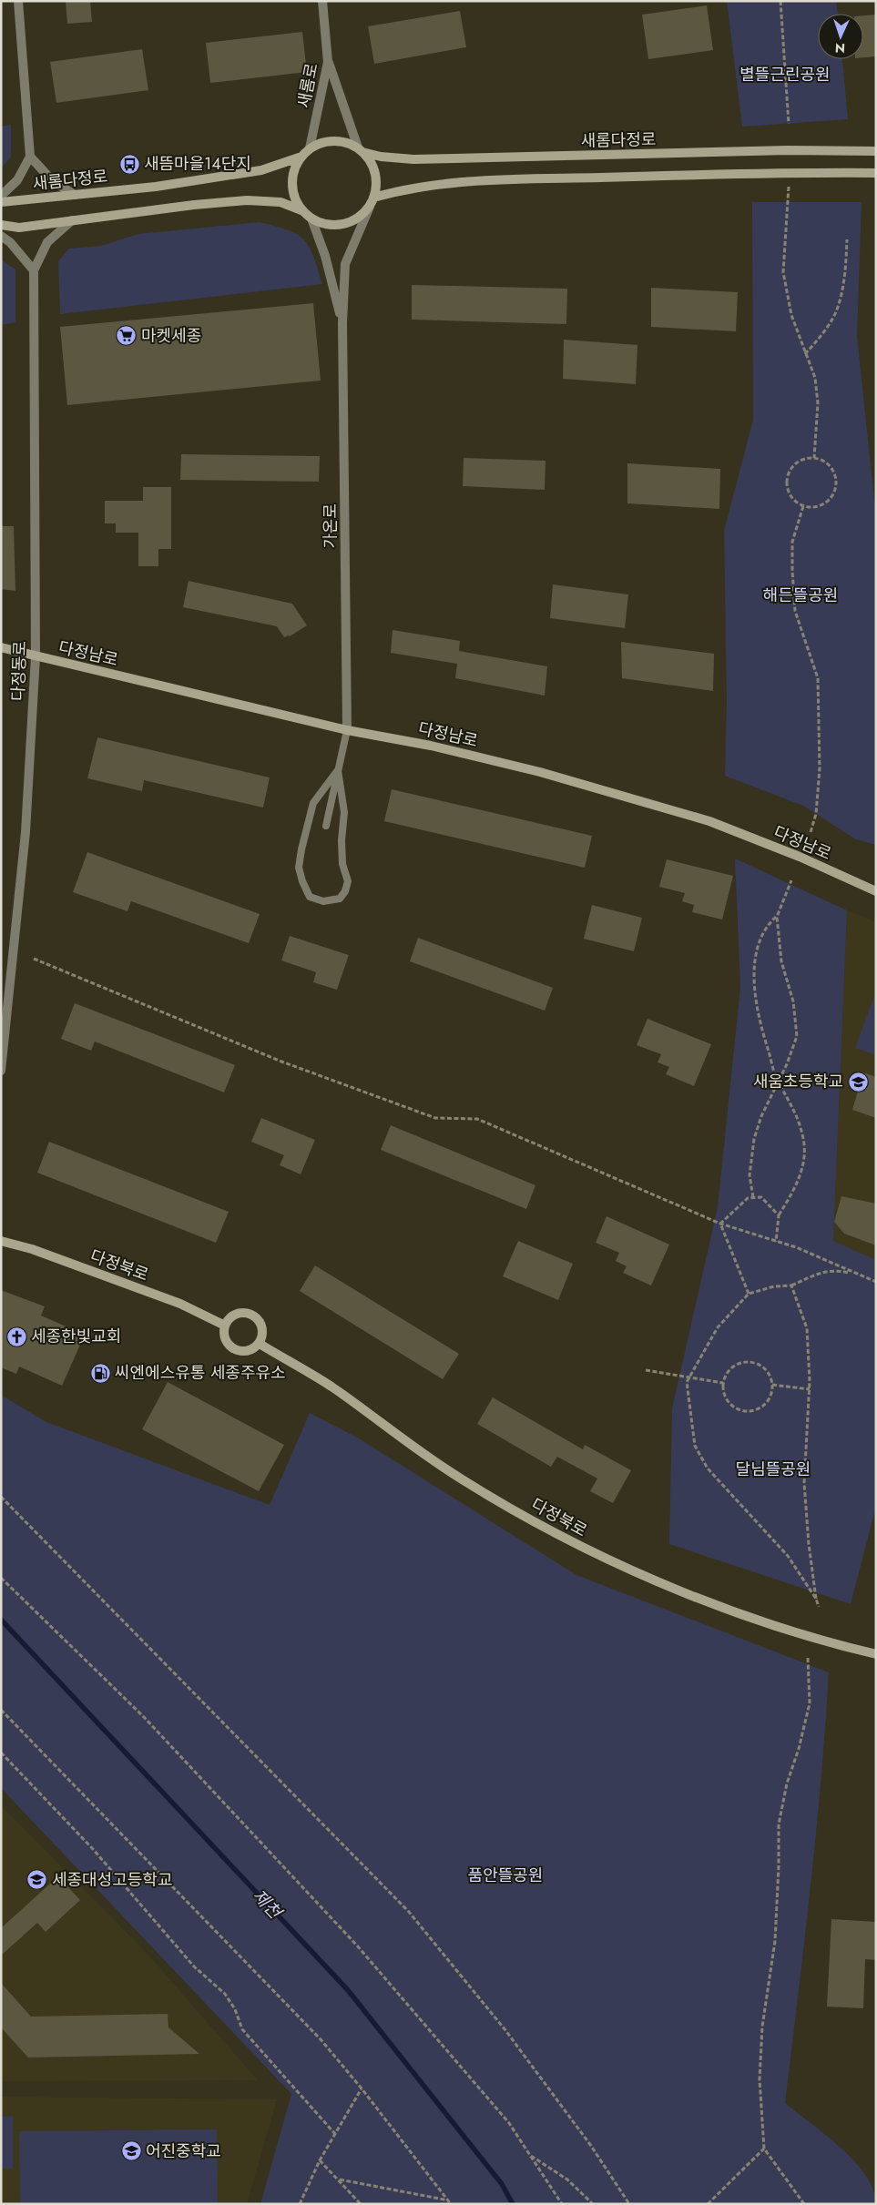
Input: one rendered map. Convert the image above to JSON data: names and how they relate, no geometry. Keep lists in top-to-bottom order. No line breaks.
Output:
{"streets":{"street":["새롬로","새롬다정로","가온로","다정남로","다정동로","다정북로"]},"crossings":[["새롬로","새롬다정로"],["가온로","다정남로"],["다정남로","다정동로"]],"water":["제천"],"parks":["별뜰근린공원","해든뜰공원","달님뜰공원","품안뜰공원"],"places":{"bus stop":["새뜸마을14단지"],"supermarket":["마켓세종"],"school or university":["새움초등학교","세종대성고등학교","어진중학교"],"church":["세종한빛교회"],"fuel station":["씨엔에스유통 세종주유소"]},"north":"bottom"}
